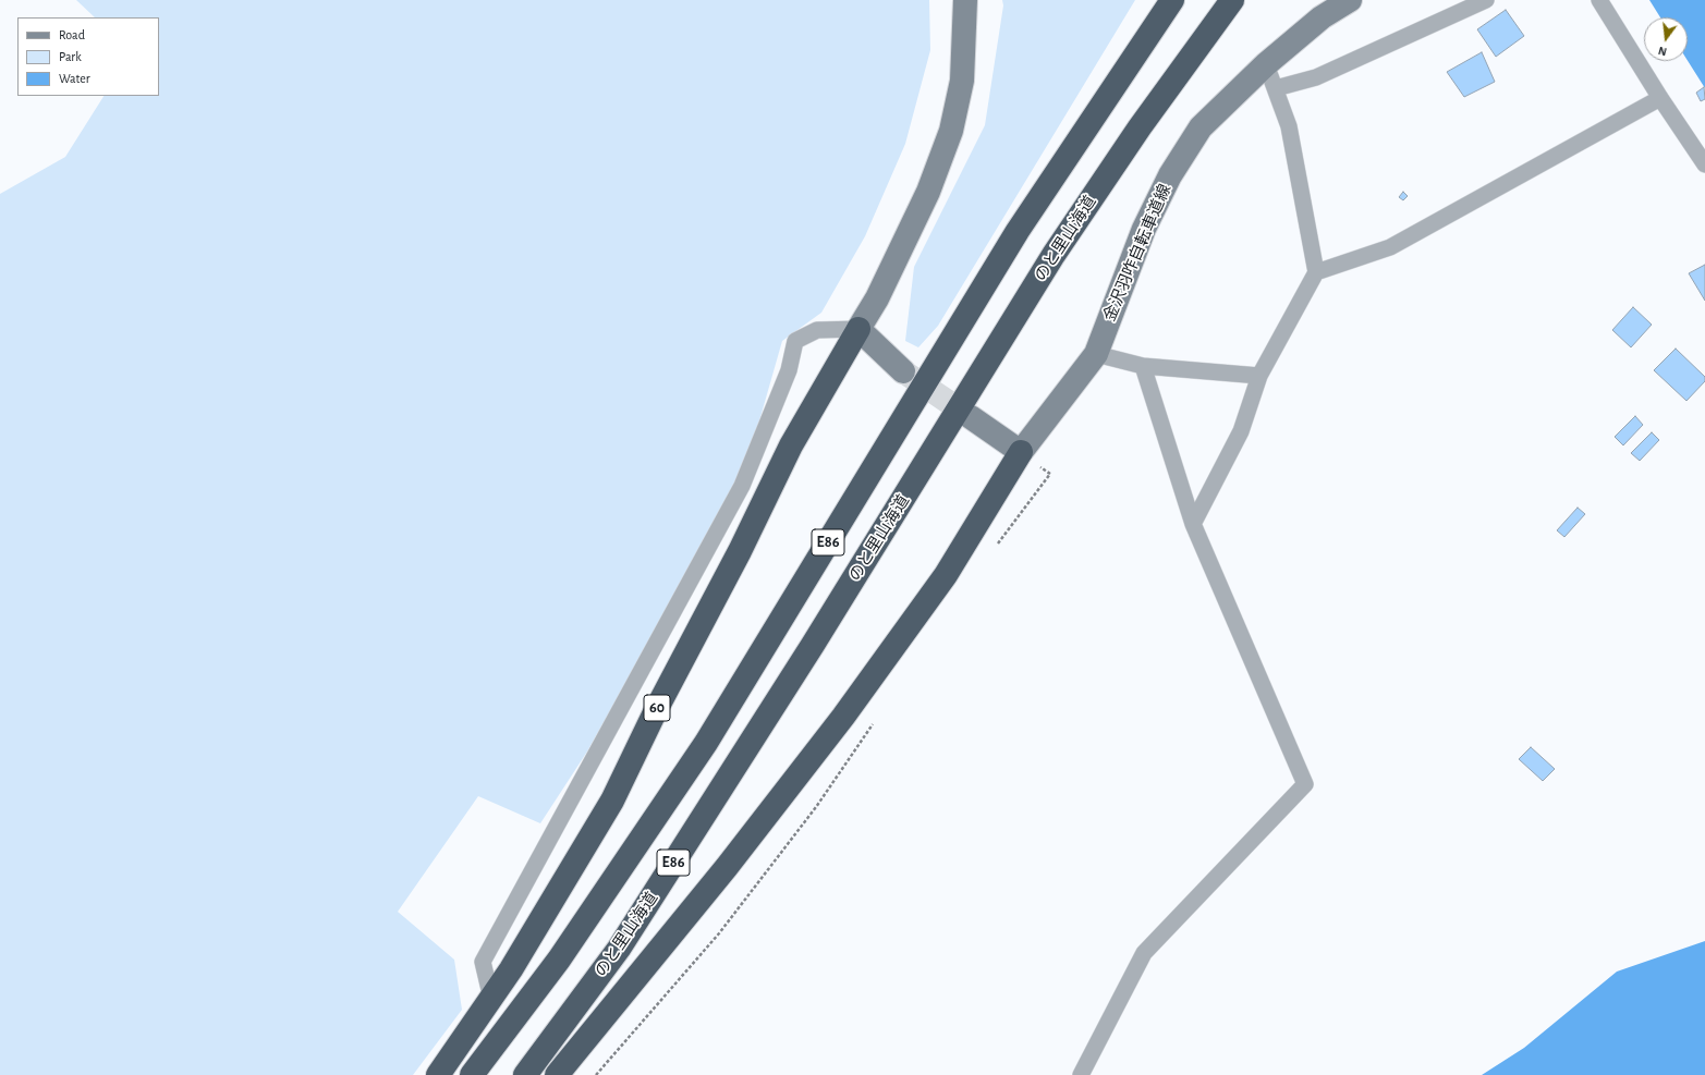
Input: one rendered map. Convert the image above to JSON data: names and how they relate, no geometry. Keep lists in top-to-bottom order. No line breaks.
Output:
{"streets":{"highway":["のと里山海道","E86","60"],"main road":["金沢羽咋自転車道線"]},"legend":["Road","Park","Water"],"north":"bottom"}
